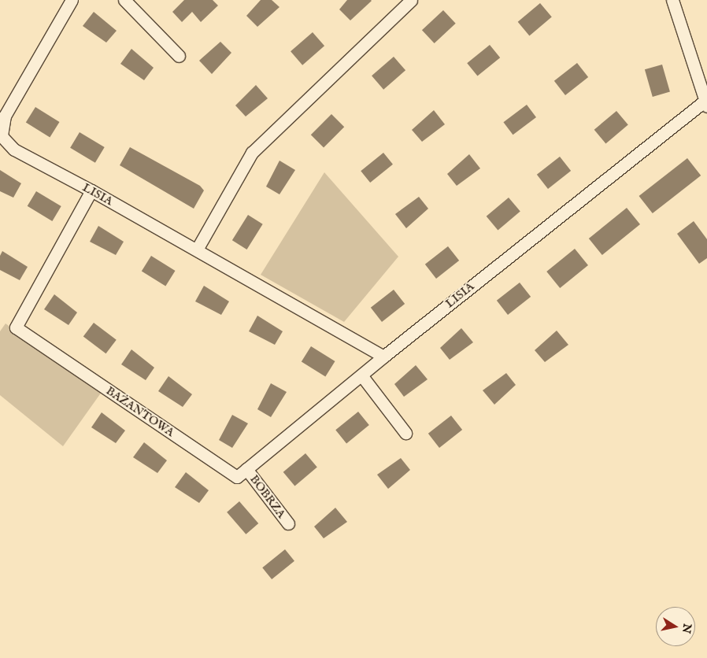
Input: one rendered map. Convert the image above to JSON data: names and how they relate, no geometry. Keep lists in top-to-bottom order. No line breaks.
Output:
{"streets":{"street":["LISIA","BAŻANTOWA","BOBRZA"]},"crossings":[["LISIA","BAŻANTOWA"],["BAŻANTOWA","BOBRZA"]],"north":"right"}
